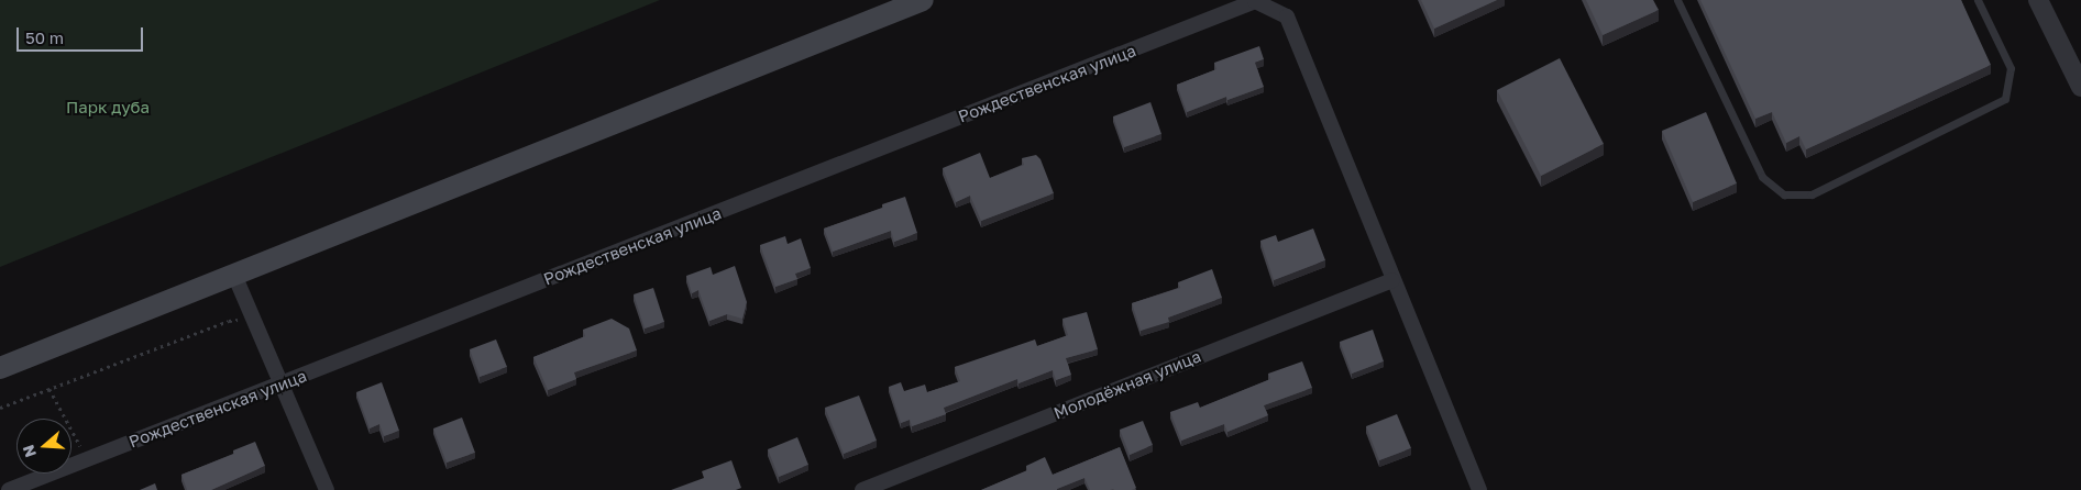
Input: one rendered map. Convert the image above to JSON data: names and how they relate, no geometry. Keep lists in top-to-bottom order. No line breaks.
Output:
{"streets":{"street":["Рождественская улица","Молодёжная улица"]},"crossings":[["Рождественская улица","Молодёжная улица"]],"parks":["Парк дуба"],"scale_bar":"50 m","north":"left"}
